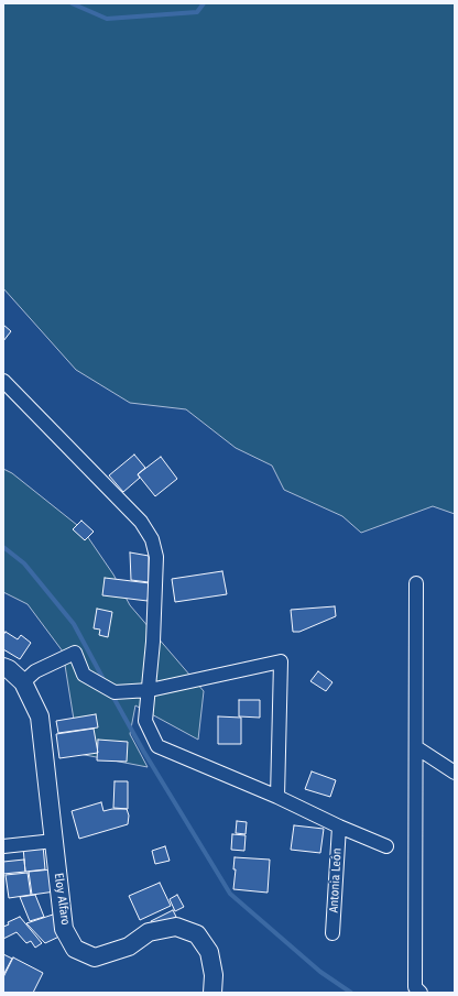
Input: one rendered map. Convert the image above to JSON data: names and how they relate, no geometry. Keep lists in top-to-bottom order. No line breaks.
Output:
{"streets":{"street":["Antonia León","Eloy Alfaro"]}}
